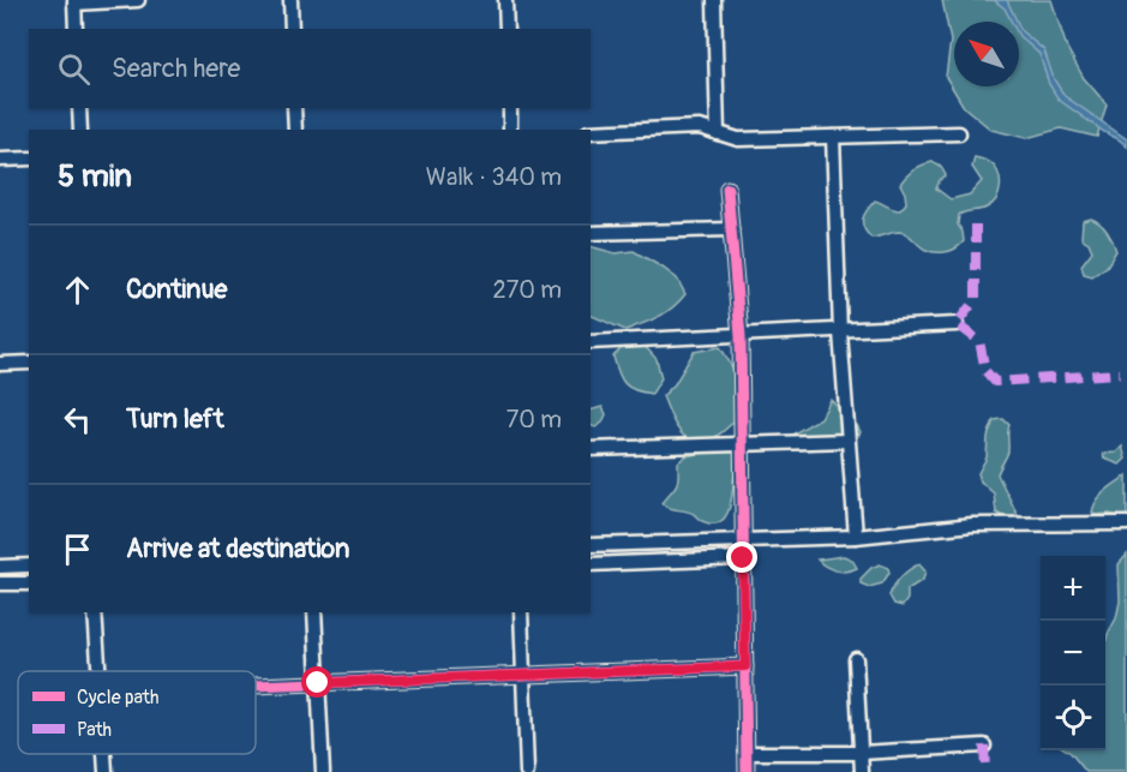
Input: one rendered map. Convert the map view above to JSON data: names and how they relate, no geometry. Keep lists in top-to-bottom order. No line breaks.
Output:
{"legend":["Cycle path","Path"],"north":"top left","page":{"search":"Search here","heading":["5 min","Walk · 340 m"],"list":[["Continue","270 m"],["Turn left","70 m"],"Arrive at destination"],"map_buttons":["+","−"]}}
